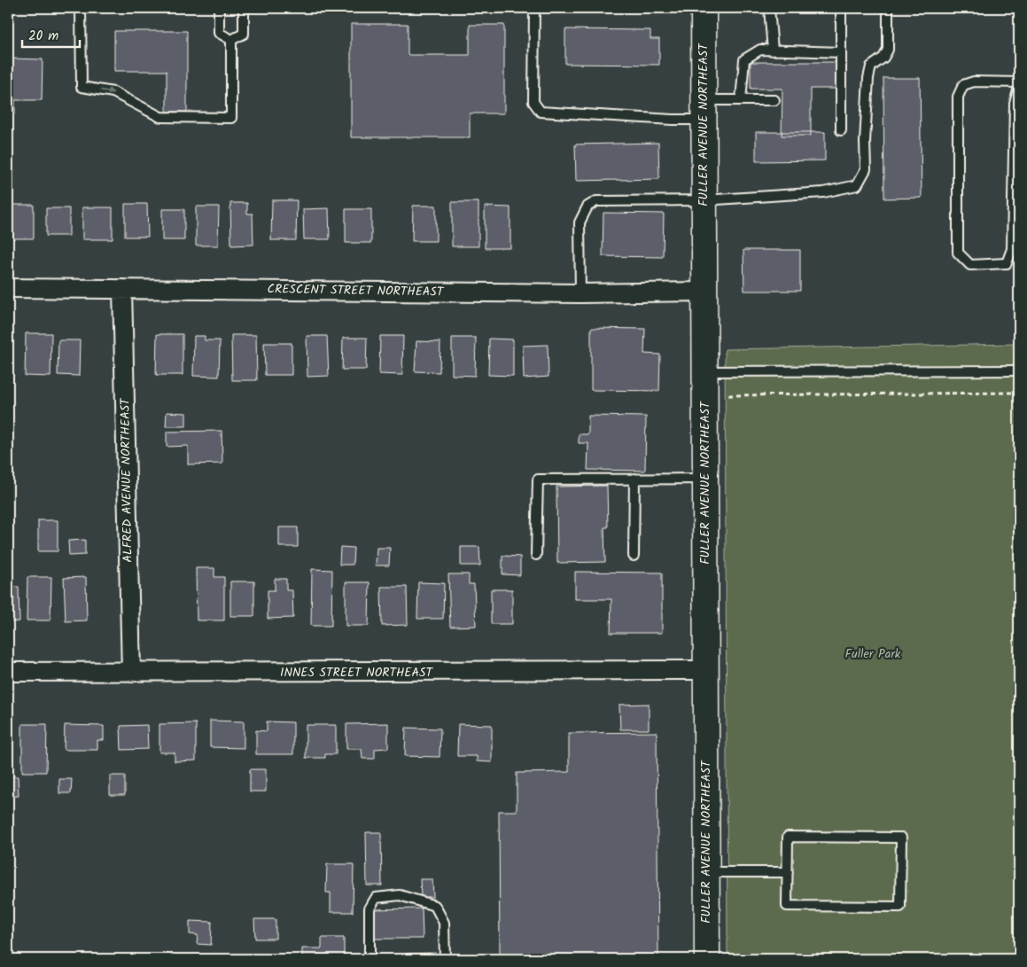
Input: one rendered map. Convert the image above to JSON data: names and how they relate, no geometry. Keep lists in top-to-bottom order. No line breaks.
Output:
{"streets":{"main road":["FULLER AVENUE NORTHEAST"],"street":["CRESCENT STREET NORTHEAST","ALFRED AVENUE NORTHEAST","INNES STREET NORTHEAST"]},"crossings":[["FULLER AVENUE NORTHEAST","CRESCENT STREET NORTHEAST"],["FULLER AVENUE NORTHEAST","INNES STREET NORTHEAST"],["CRESCENT STREET NORTHEAST","ALFRED AVENUE NORTHEAST"],["ALFRED AVENUE NORTHEAST","INNES STREET NORTHEAST"]],"parks":["Fuller Park"],"scale_bar":"20 m"}
